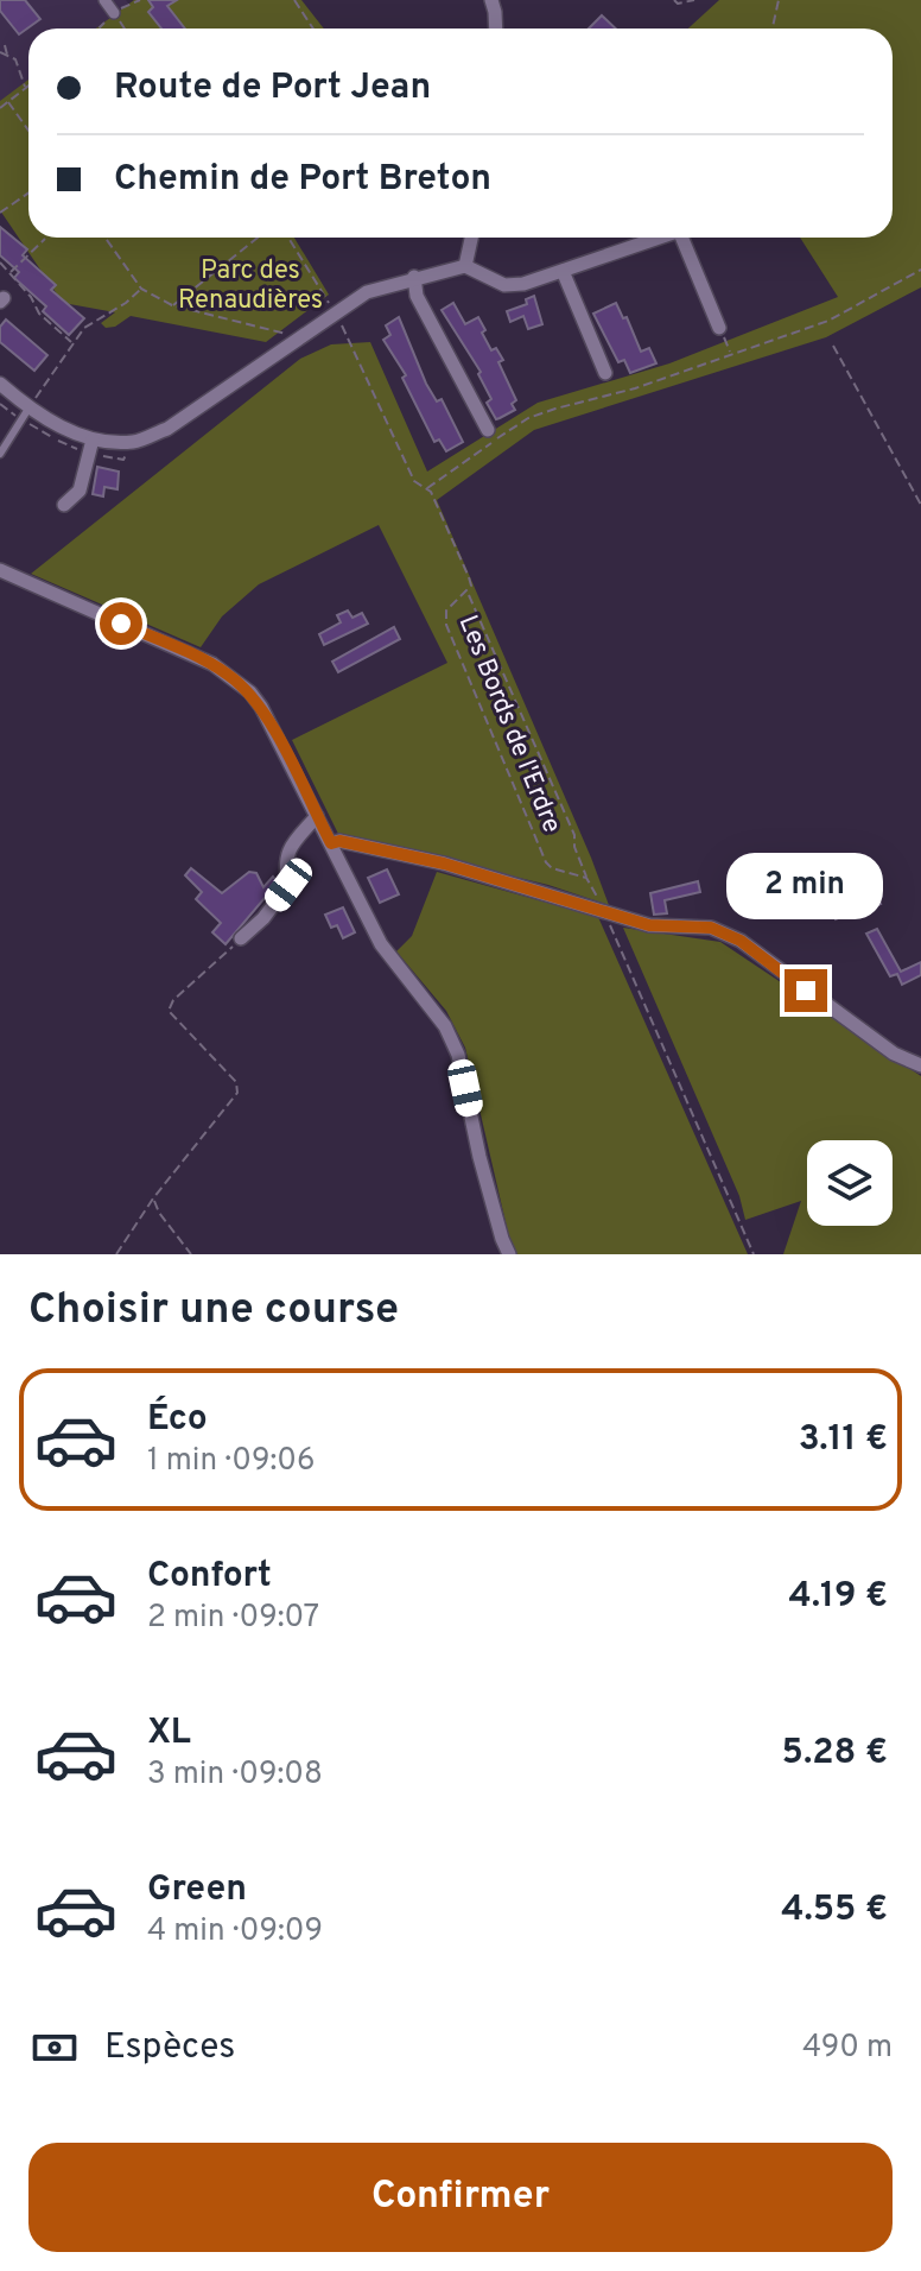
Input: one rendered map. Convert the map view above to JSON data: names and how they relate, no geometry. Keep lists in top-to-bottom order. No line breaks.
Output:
{"streets":{"path":["Les Bords de l'Erdre"]},"parks":["Parc des Renaudières"],"page":{"banner":["Route de Port Jean","Chemin de Port Breton"],"bubble":"2 min","heading":"Choisir une course","list":[{"name":"Éco","note":"1 min · 09:06","value":"3.11 €"},{"name":"Confort","note":"2 min · 09:07","value":"4.19 €"},{"name":"XL","note":"3 min · 09:08","value":"5.28 €"},{"name":"Green","note":"4 min · 09:09","value":"4.55 €"}],"pay":["Espèces","490 m"],"buttons":"Confirmer"}}
